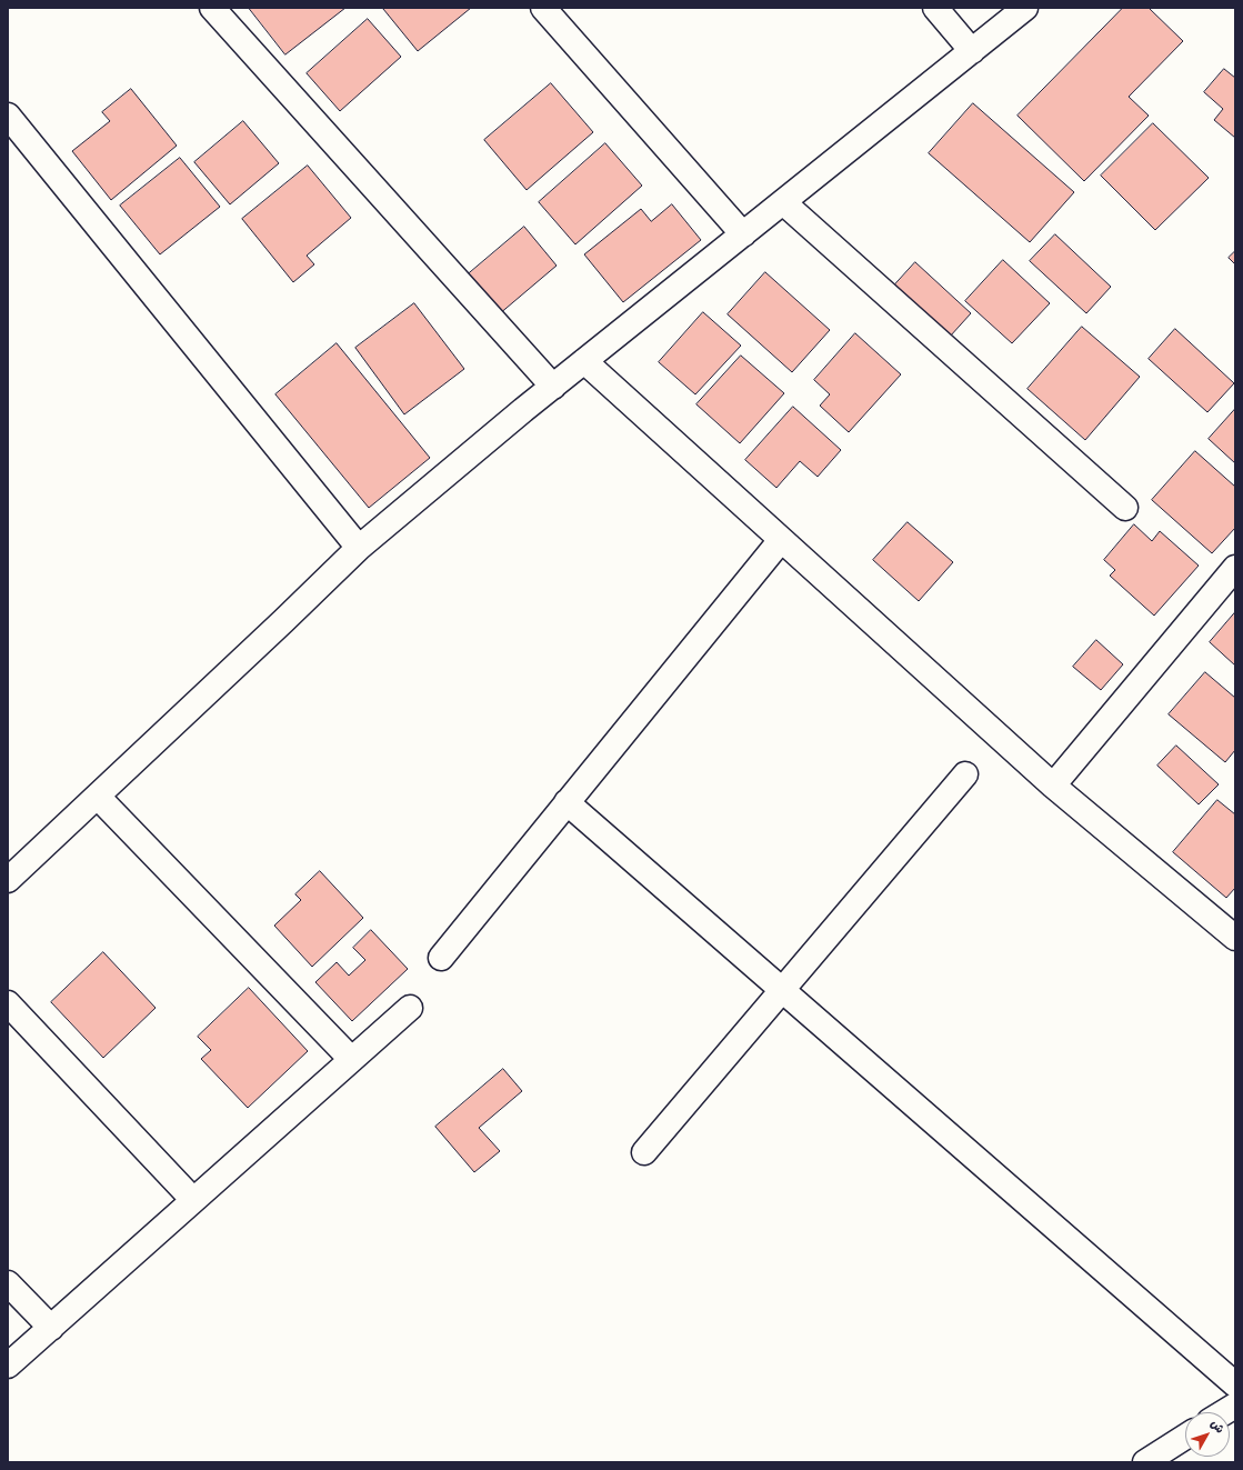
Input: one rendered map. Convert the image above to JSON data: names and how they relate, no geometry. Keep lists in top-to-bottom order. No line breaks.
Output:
{"north":"top right"}
